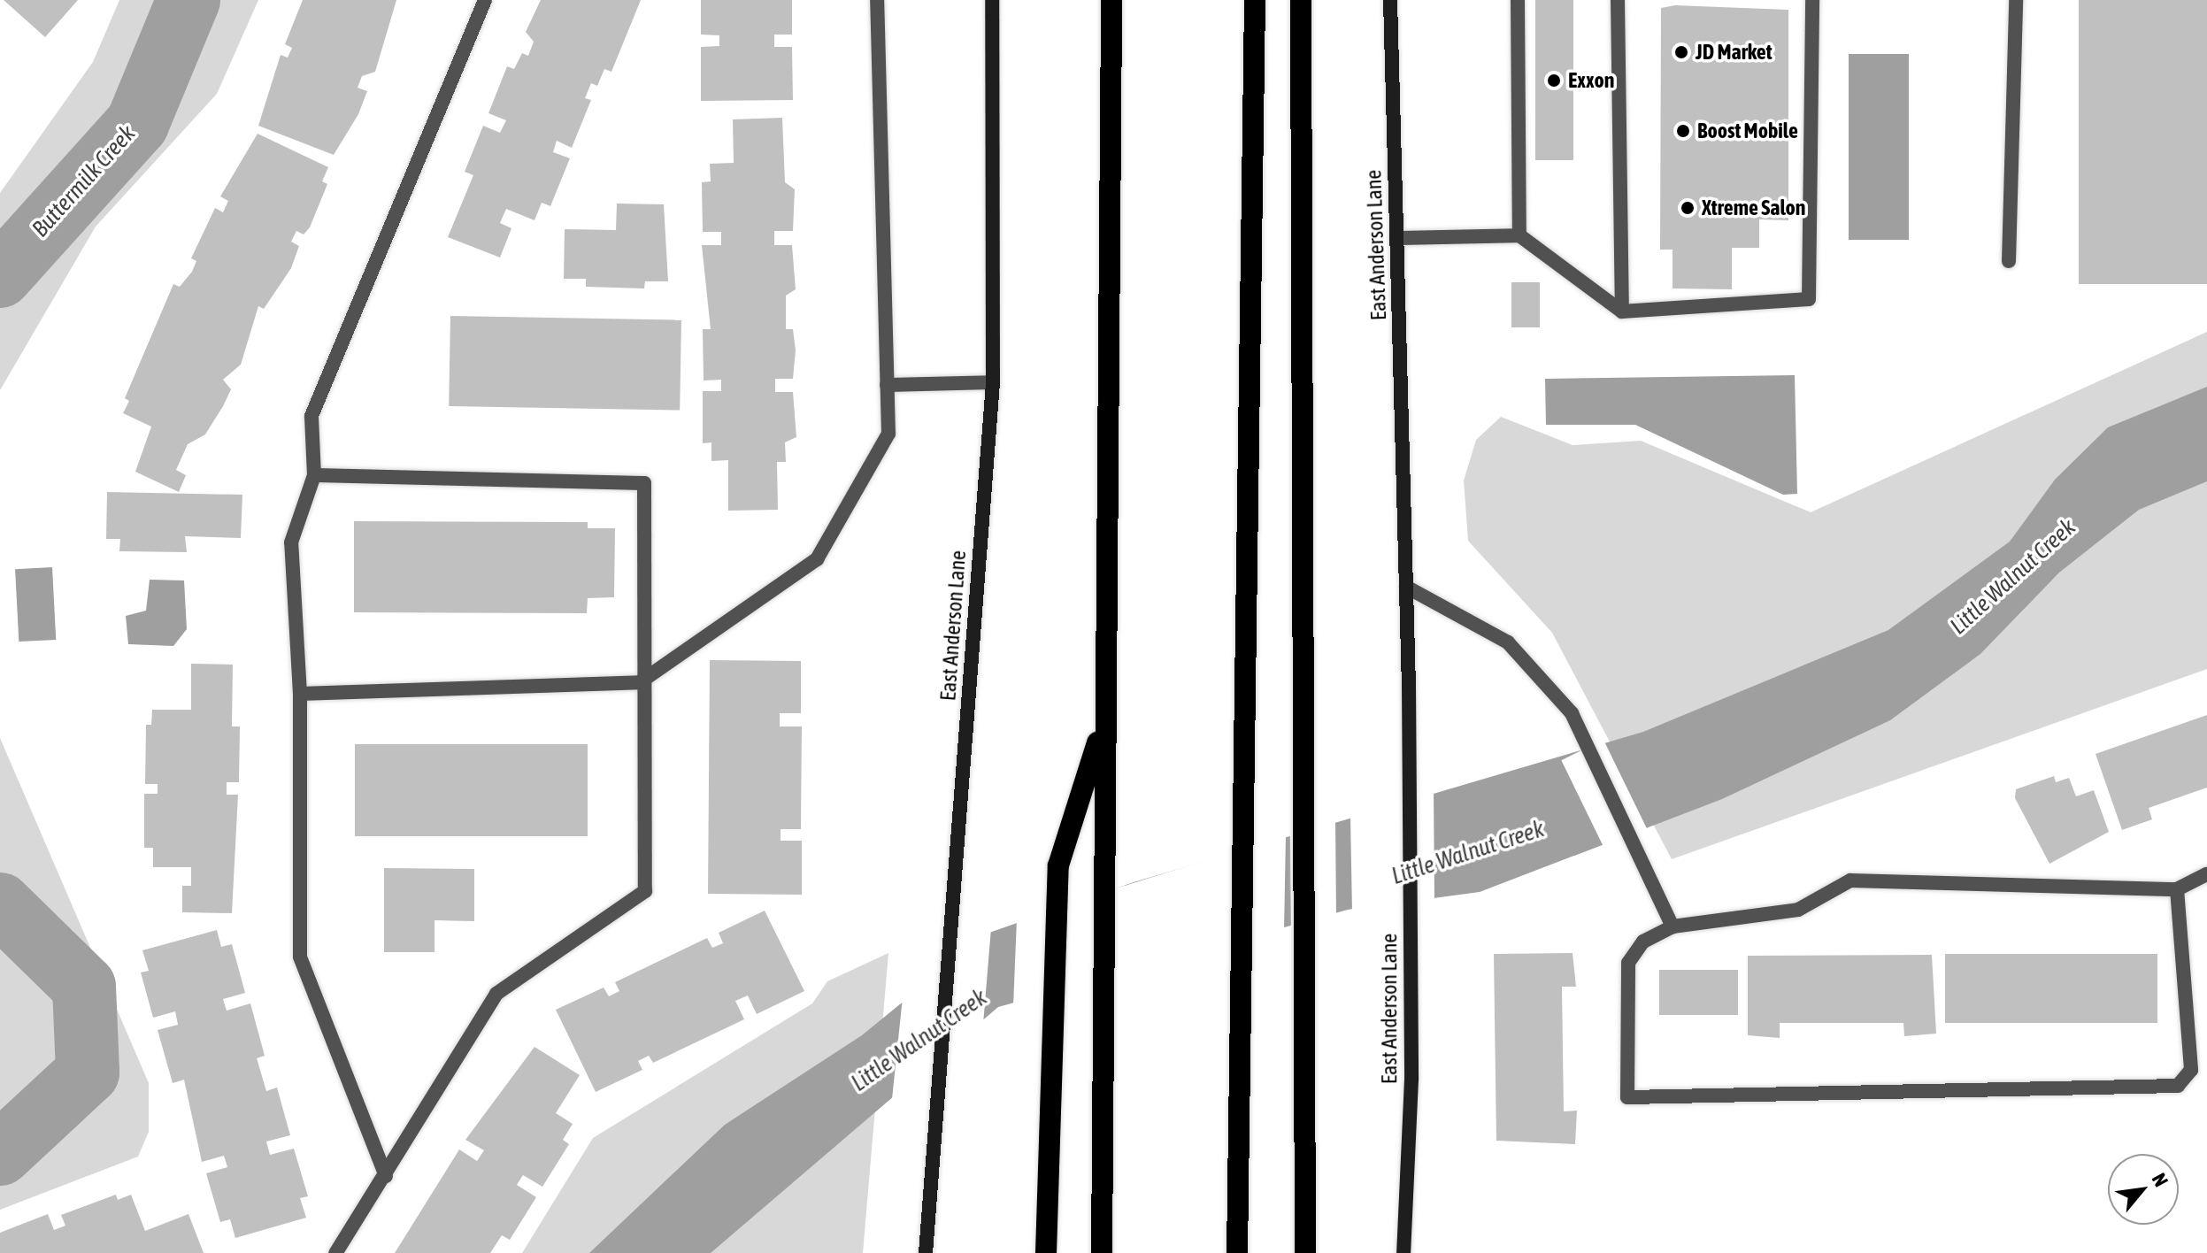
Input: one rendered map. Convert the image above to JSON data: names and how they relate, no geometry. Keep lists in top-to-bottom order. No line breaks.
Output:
{"streets":{"main road":["East Anderson Lane"]},"water":["Buttermilk Creek","Little Walnut Creek"],"places":["JD Market","Exxon","Boost Mobile","Xtreme Salon"],"north":"top right"}
